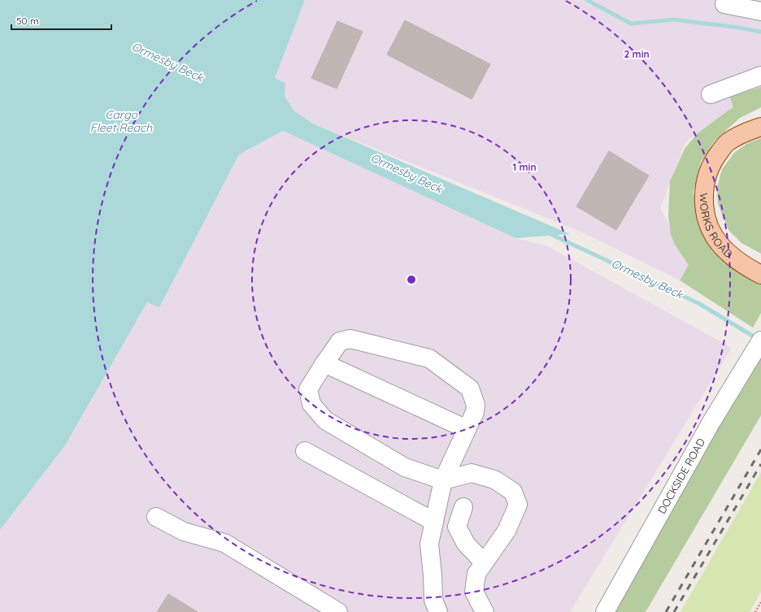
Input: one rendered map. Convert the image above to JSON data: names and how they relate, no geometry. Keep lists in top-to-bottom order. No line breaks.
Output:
{"streets":{"main road":["WORKS ROAD"],"street":["DOCKSIDE ROAD"]},"water":["Ormesby Beck","Cargo Fleet Reach"],"scale_bar":"50 m","rings":["2 min","1 min"]}
